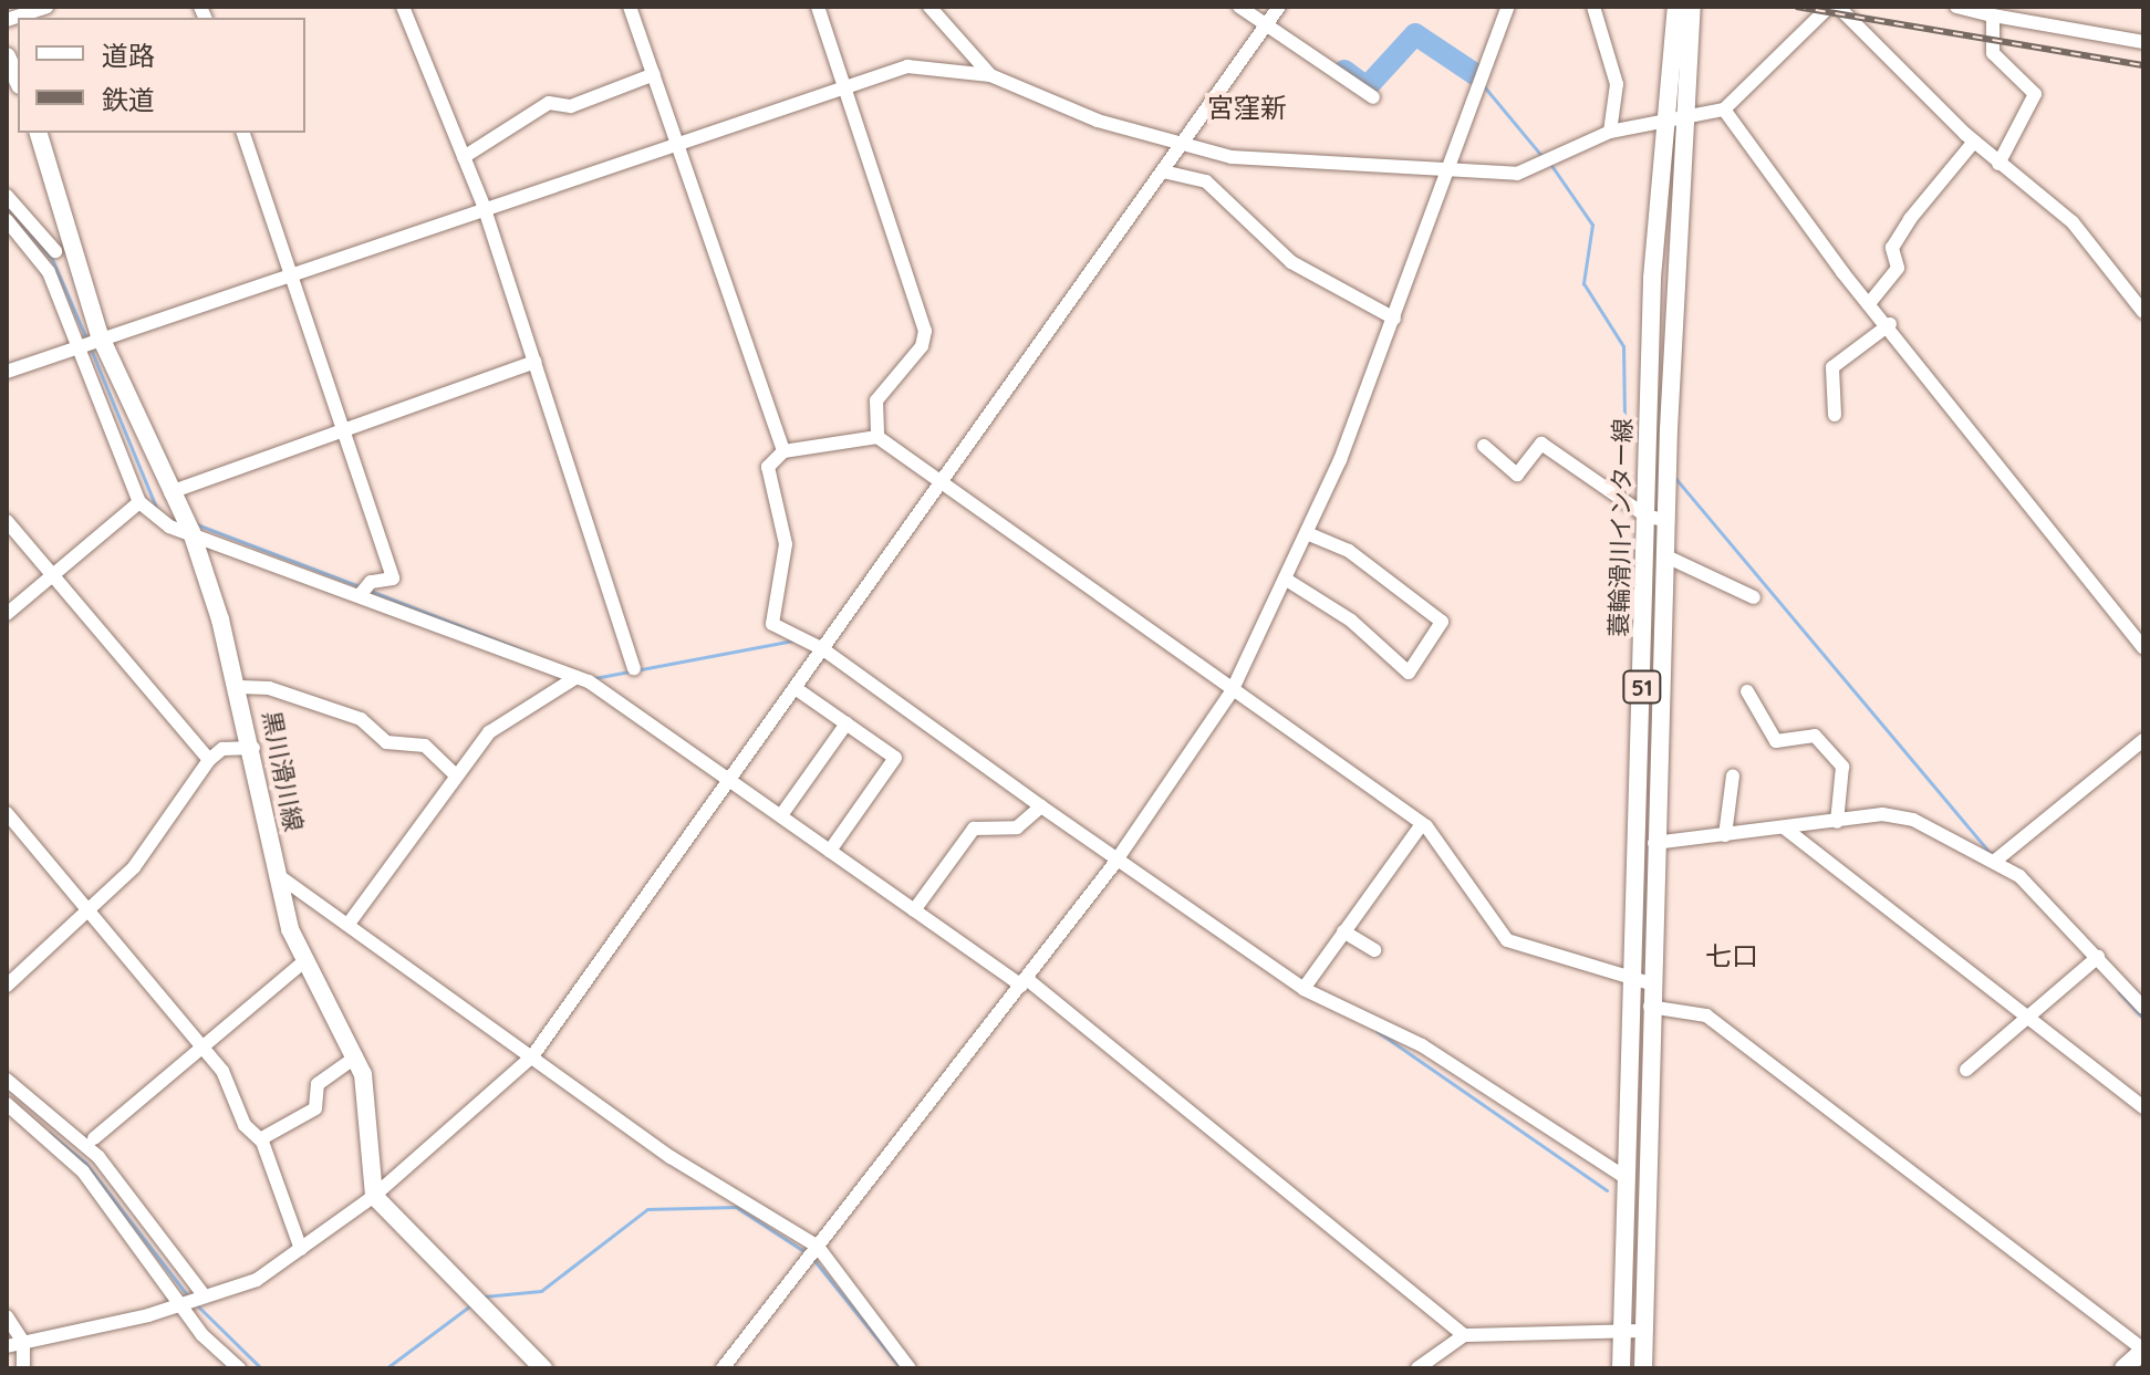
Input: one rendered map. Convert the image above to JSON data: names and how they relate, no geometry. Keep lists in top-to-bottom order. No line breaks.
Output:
{"streets":{"main road":["蓑輪滑川インター線","51","黒川滑川線"]},"districts":["宮窪新","七口"],"legend":["道路","鉄道"]}
